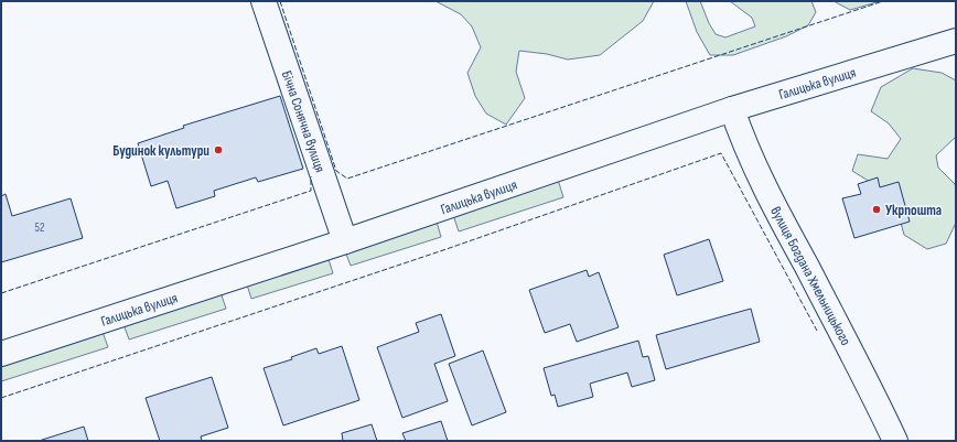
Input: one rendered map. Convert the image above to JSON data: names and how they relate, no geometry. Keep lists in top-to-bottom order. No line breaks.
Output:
{"streets":{"street":["Галицька вулиця","Бічна Сонячна вулиця","вулиця Богдана Хмельницького"]},"crossings":[["Галицька вулиця","Бічна Сонячна вулиця"],["Галицька вулиця","вулиця Богдана Хмельницького"]],"places":["Будинок культури","Укрпошта"],"house_numbers":["52"]}
